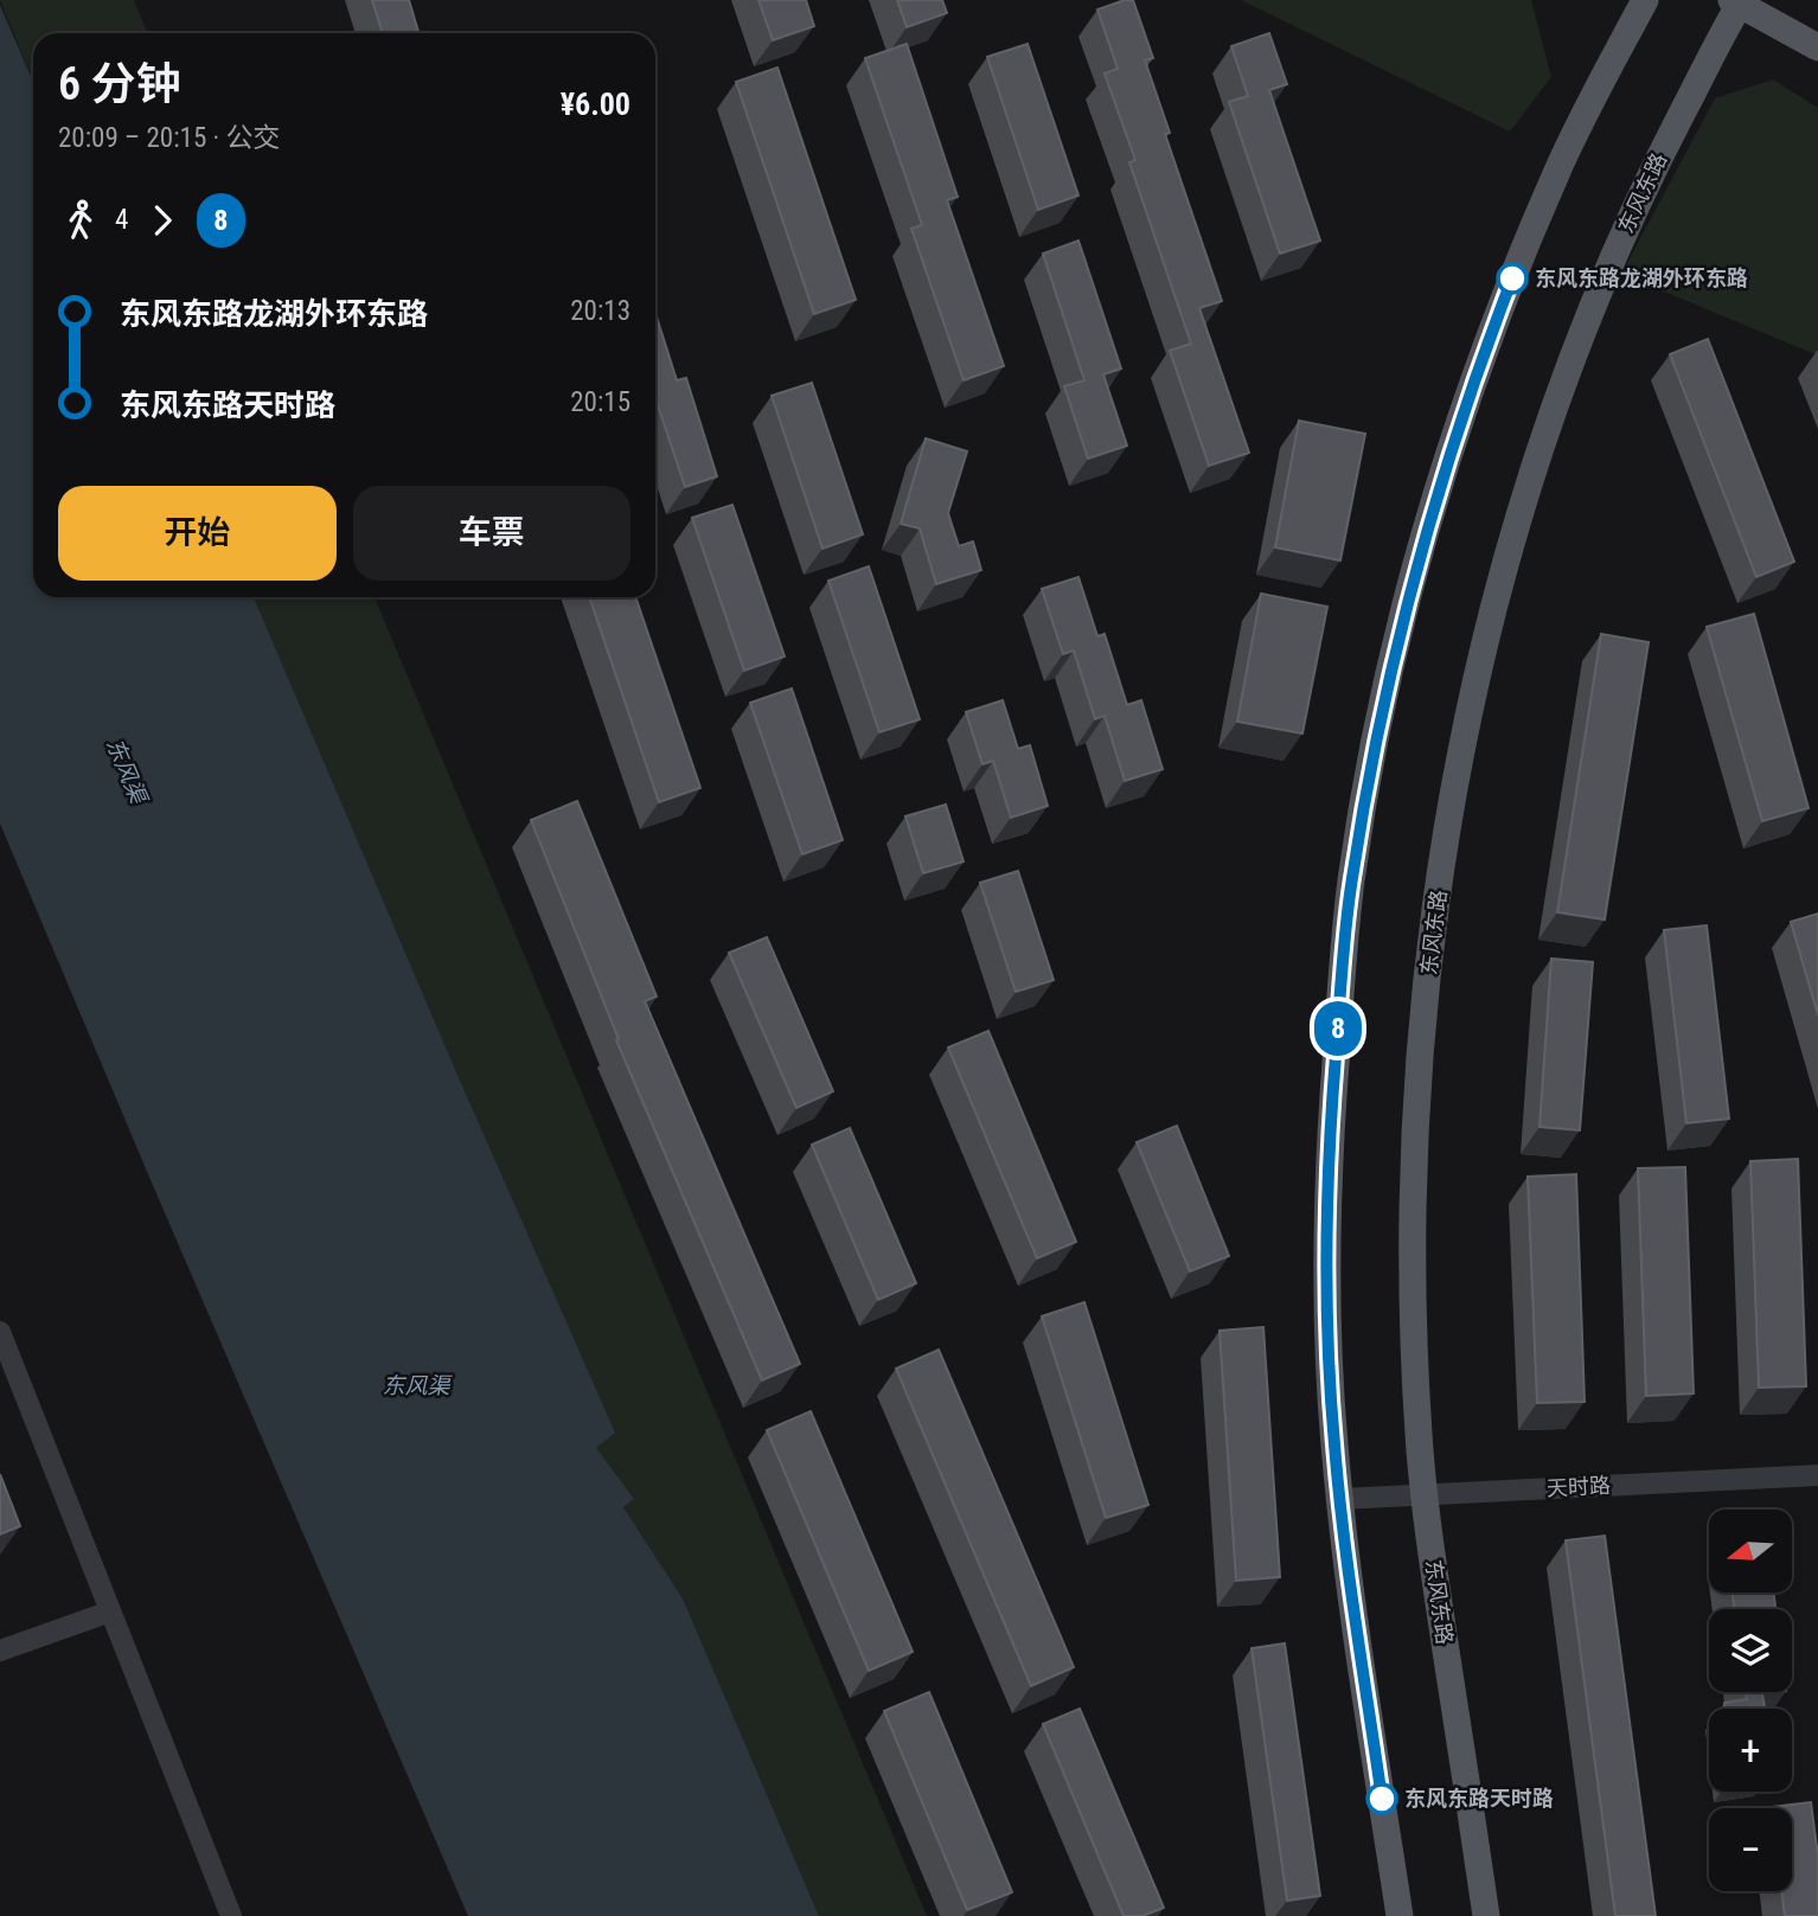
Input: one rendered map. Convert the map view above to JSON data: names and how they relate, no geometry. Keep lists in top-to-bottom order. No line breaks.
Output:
{"streets":{"main road":["东风东路"],"street":["天时路"]},"crossings":[["东风东路","天时路"]],"water":["东风渠"],"places":["东风东路龙湖外环东路","东风东路天时路"],"lines":["bus line 8"],"north":"left","page":{"on_map":"8","heading":["6 分钟","20:09 – 20:15 · 公交","¥6.00"],"legs":["4","8"],"list":[{"name":"东风东路龙湖外环东路","value":"20:13"},{"name":"东风东路天时路","value":"20:15"}],"buttons":["开始","车票"],"map_buttons":["+","−"]}}
